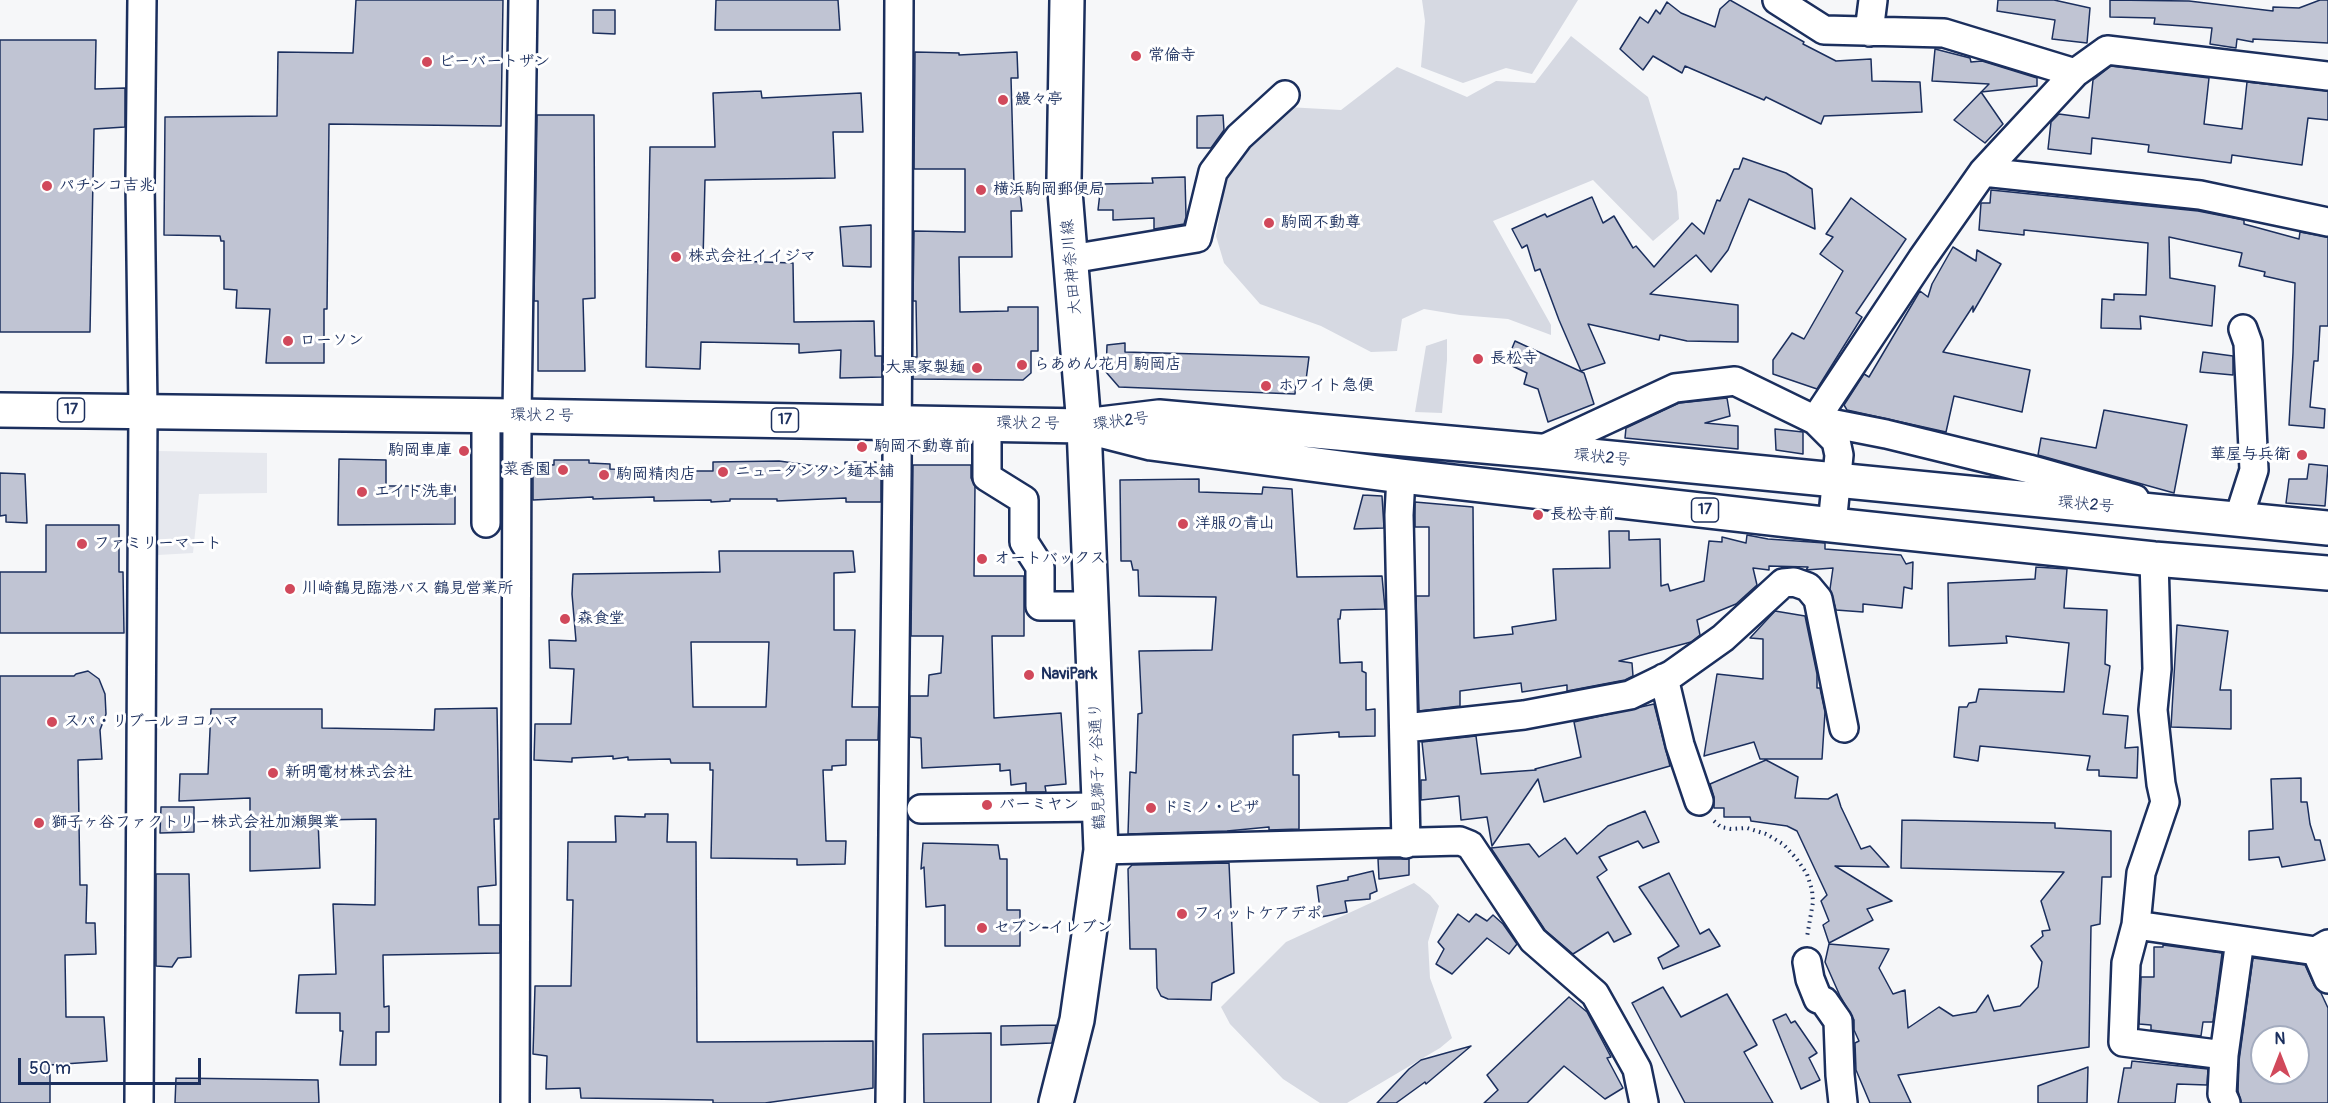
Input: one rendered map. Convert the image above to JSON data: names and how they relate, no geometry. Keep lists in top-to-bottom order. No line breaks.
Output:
{"streets":{"main road":["大田神奈川線","17","環状２号","環状2号","鶴見獅子ヶ谷通り"]},"crossings":[["大田神奈川線","環状２号"],["大田神奈川線","環状2号"],["大田神奈川線","鶴見獅子ヶ谷通り"],["環状２号","環状2号"],["環状２号","鶴見獅子ヶ谷通り"],["環状2号","鶴見獅子ヶ谷通り"]],"places":["常倫寺","ビーバートザン","鰻々亭","パチンコ吉兆","横浜駒岡郵便局","駒岡不動尊","株式会社イイジマ","ローソン","長松寺","らあめん花月 駒岡店","大黒家製麺","ホワイト急便","駒岡不動尊前","駒岡車庫","華屋与兵衛","菜香園","ニュータンタン麺本舗","駒岡精肉店","エイト洗車","長松寺前","洋服の青山","ファミリーマート","オートバックス","川崎鶴見臨港バス 鶴見営業所","森食堂","NaviPark","スパ・リブールヨコハマ","新明電材株式会社","バーミヤン","ドミノ・ピザ","獅子ヶ谷ファクトリー株式会社加瀬興業","フィットケアデポ","セブン-イレブン"],"scale_bar":"50 m","north":"top"}
